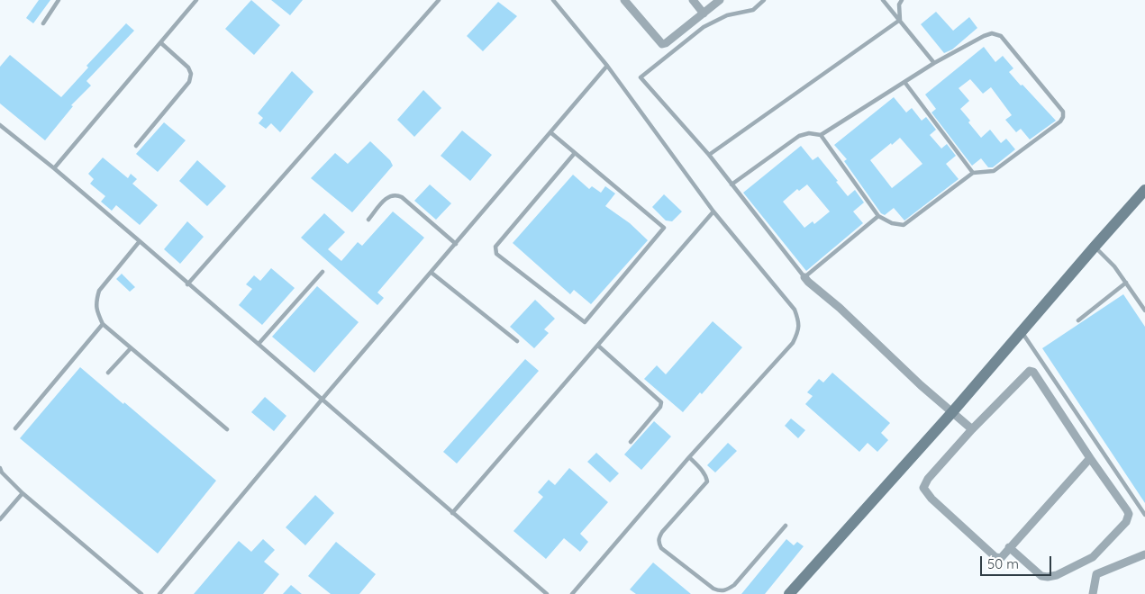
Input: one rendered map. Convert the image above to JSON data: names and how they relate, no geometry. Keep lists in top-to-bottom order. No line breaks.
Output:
{"scale_bar":"50 m"}
